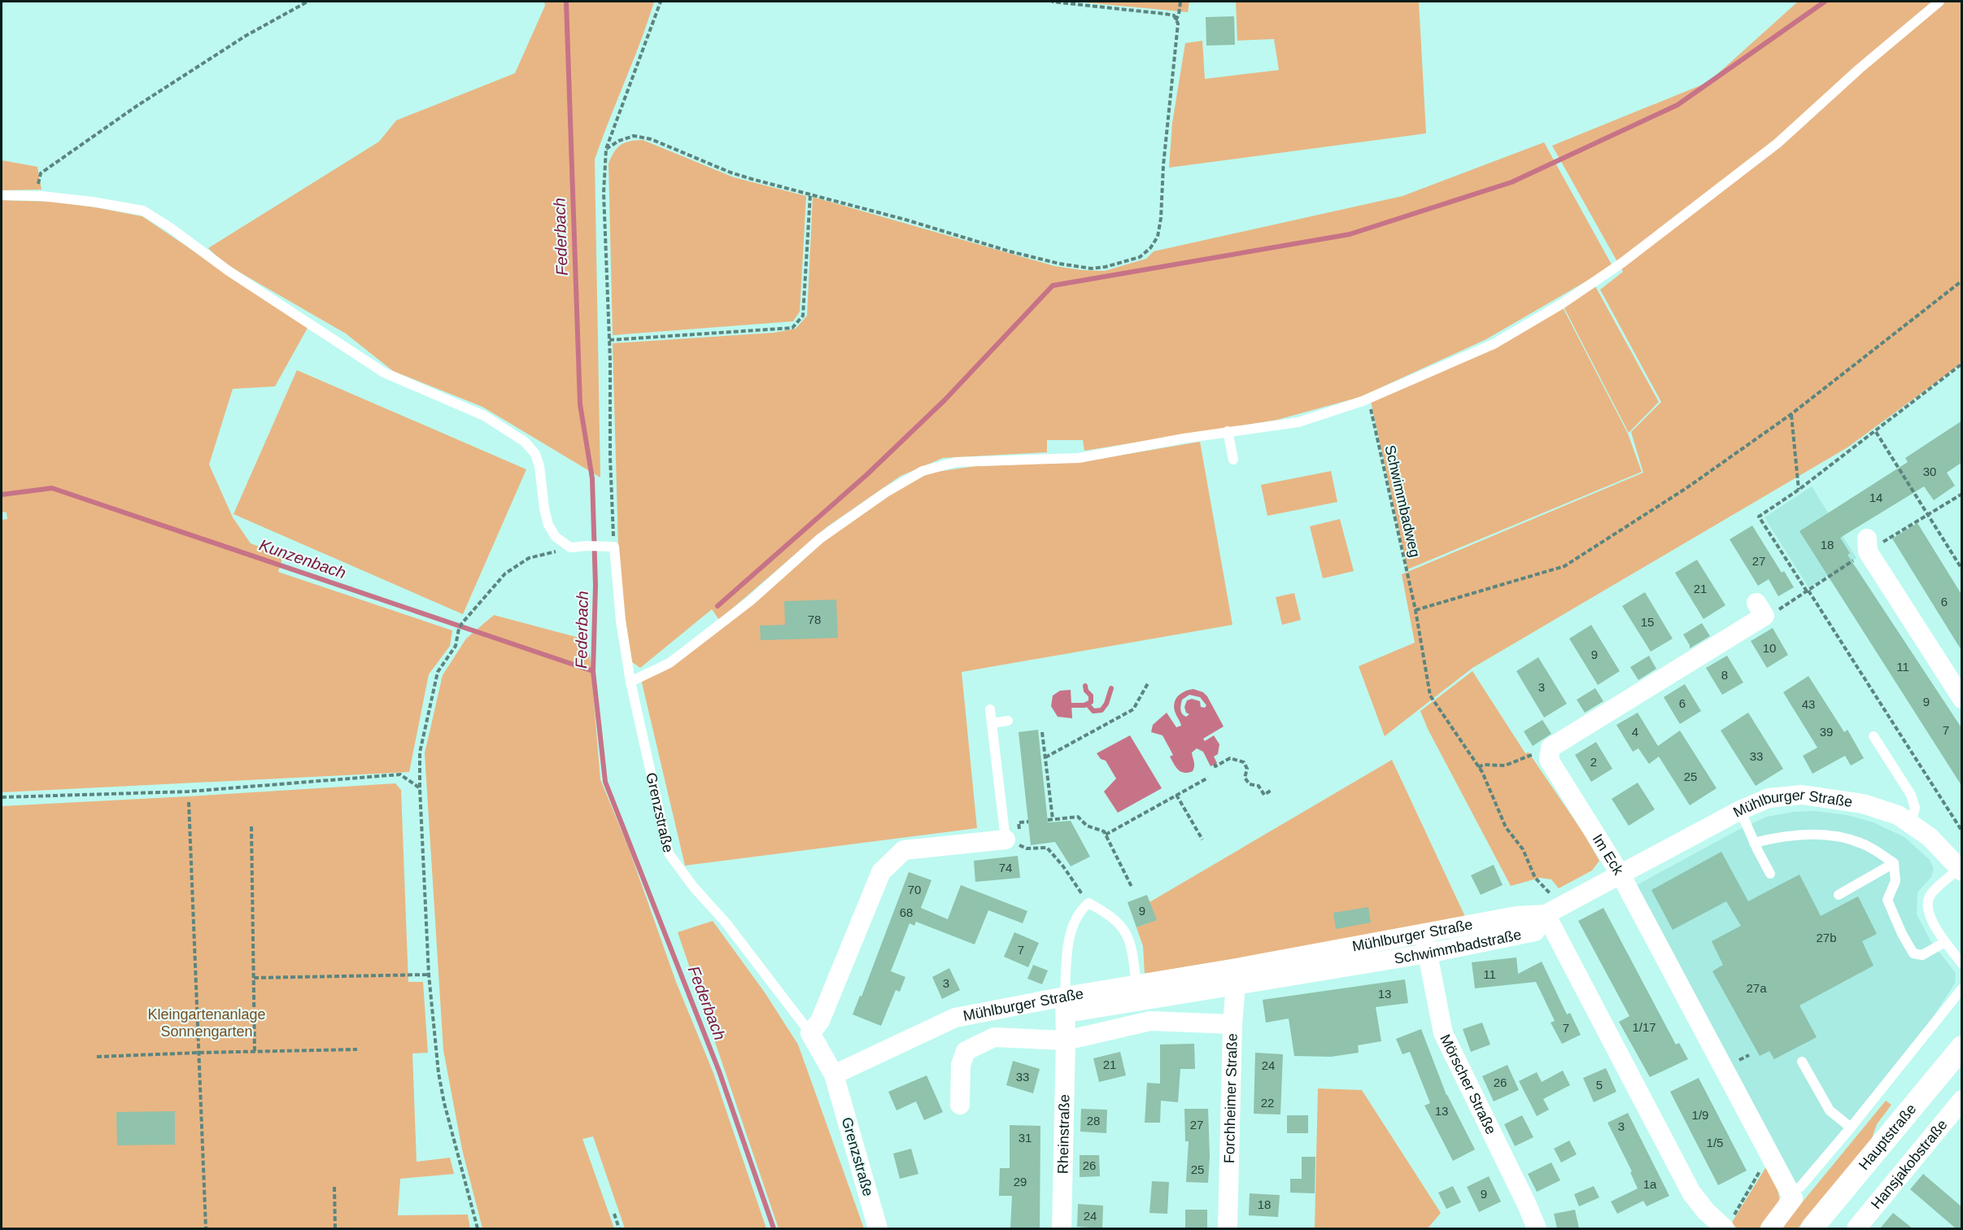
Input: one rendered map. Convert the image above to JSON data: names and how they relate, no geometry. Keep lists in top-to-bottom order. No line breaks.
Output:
{"streets":{"street":["Mühlburger Straße","Grenzstraße","Im Eck","Schwimmbadstraße","Mörscher Straße","Forchheimer Straße","Rheinstraße","Hauptstraße","Hansjakobstraße"],"path":["Schwimmbadweg"]},"crossings":[["Schwimmbadweg","Mühlburger Straße"],["Schwimmbadweg","Schwimmbadstraße"],["Mühlburger Straße","Grenzstraße"],["Mühlburger Straße","Im Eck"],["Mühlburger Straße","Schwimmbadstraße"],["Mühlburger Straße","Mörscher Straße"],["Mühlburger Straße","Forchheimer Straße"],["Mühlburger Straße","Rheinstraße"],["Schwimmbadstraße","Mörscher Straße"],["Schwimmbadstraße","Forchheimer Straße"],["Schwimmbadstraße","Rheinstraße"]],"water":["Federbach","Kunzenbach"],"parks":["Kleingartenanlage Sonnengarten"],"house_numbers":["30","14","18","27","21","6","78","15","10","9","11","8","3","9","6","43","7","4","39","33","2","25","74","70","9","68","27b","7","11","3","27a","13","1/17","7","21","24","33","26","5","22","13","1/9","28","27","3","31","1/5","26","25","29","1a","9","18","24"]}
